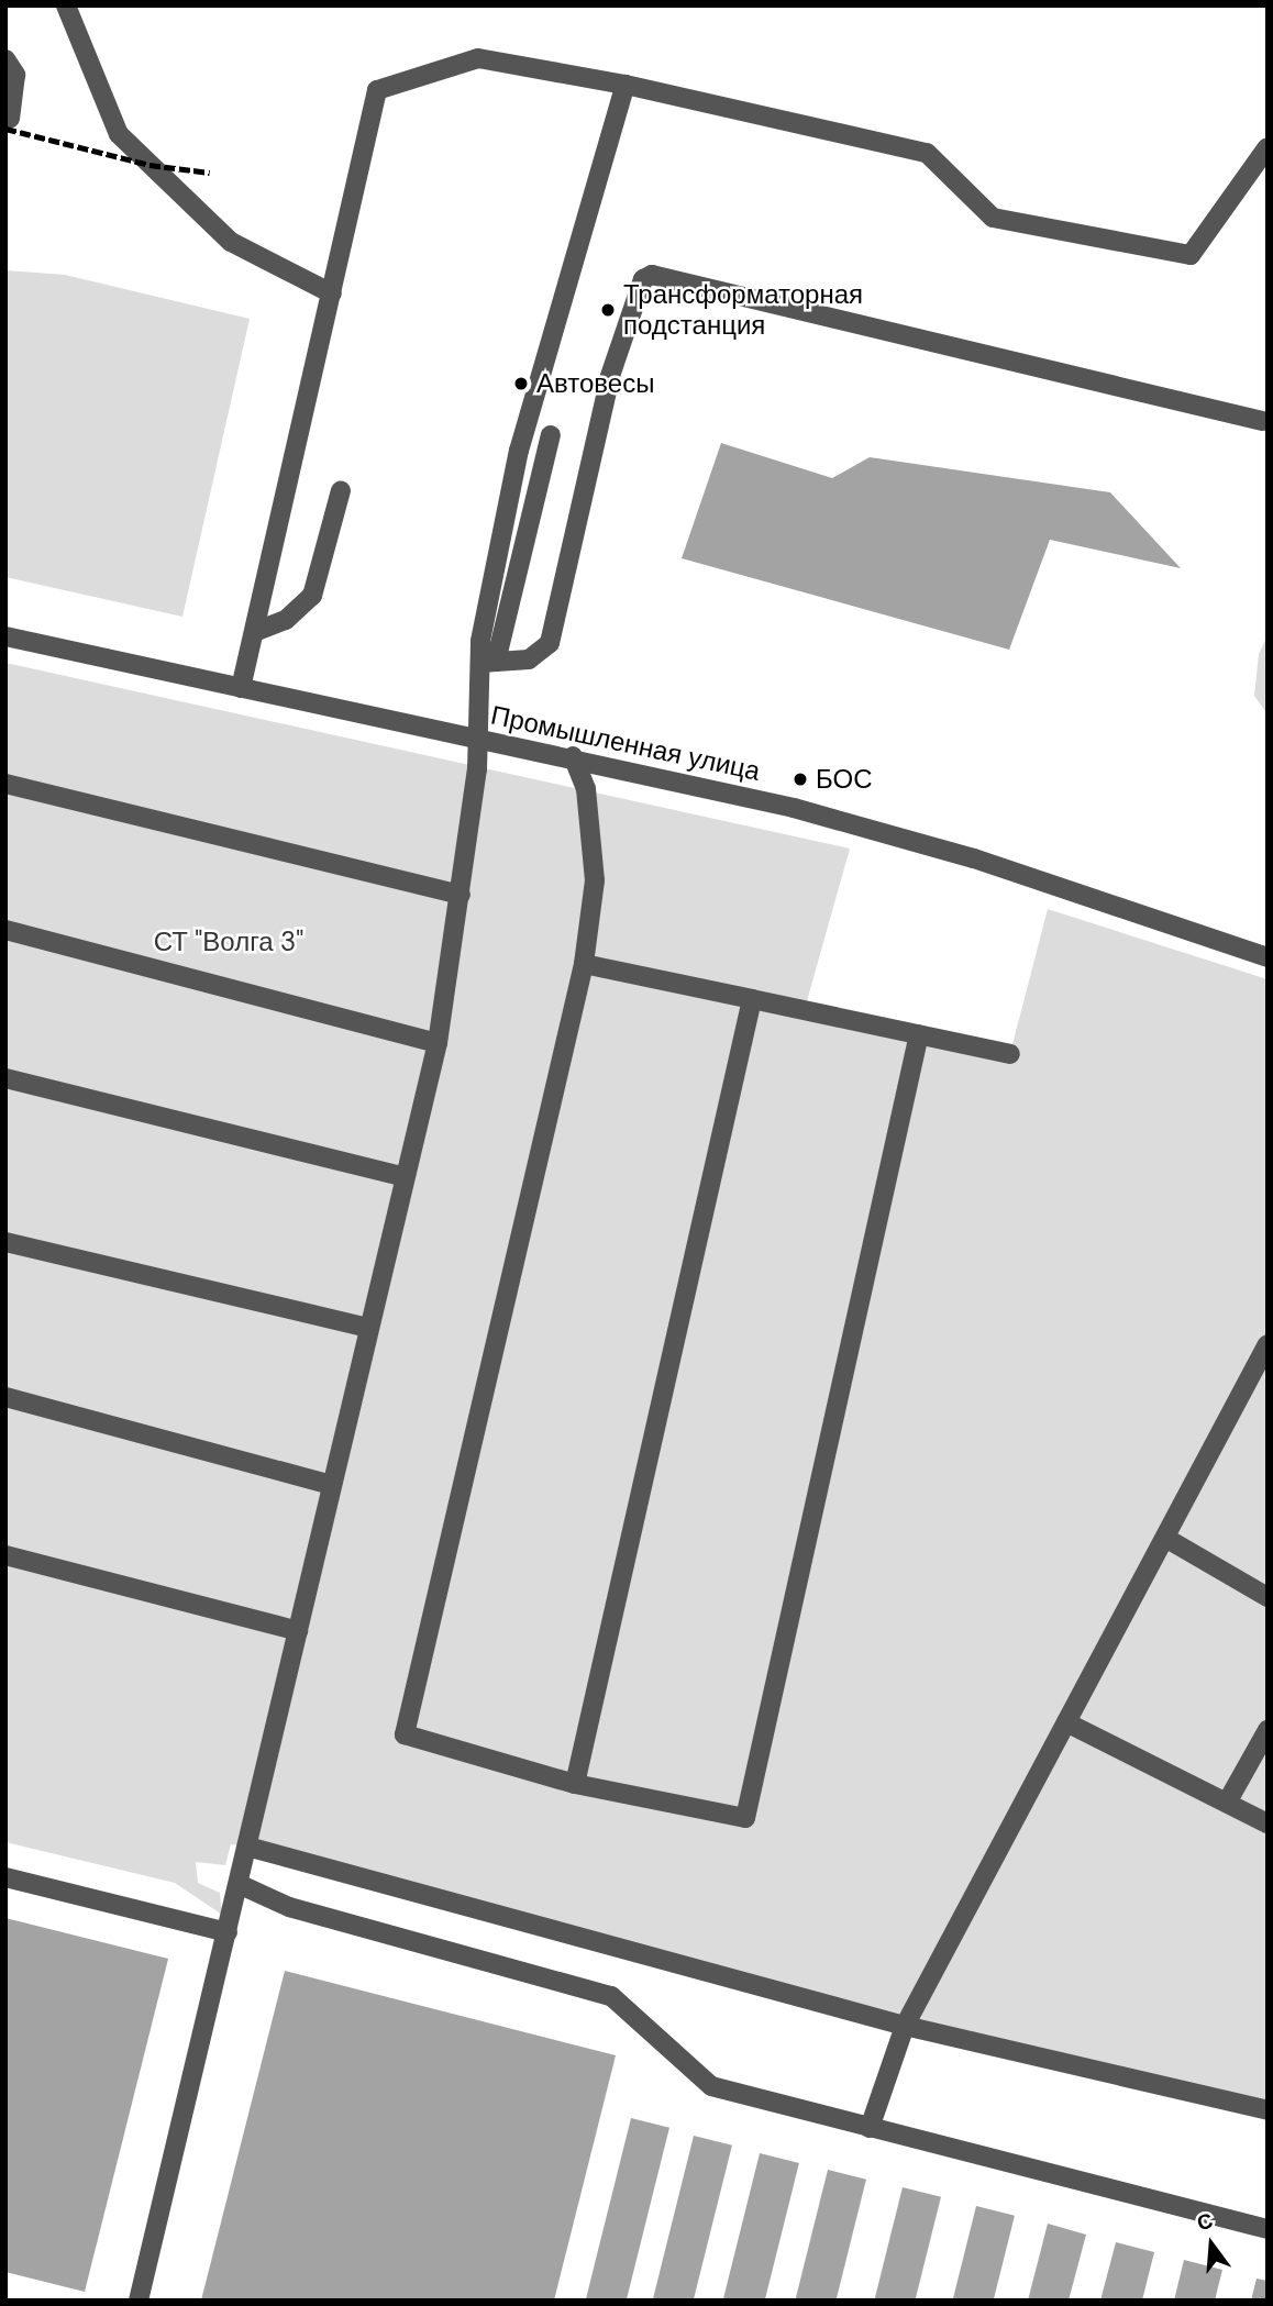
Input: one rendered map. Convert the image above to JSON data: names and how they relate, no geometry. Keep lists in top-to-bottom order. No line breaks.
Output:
{"streets":{"street":["Промышленная улица"]},"parks":["СТ \"Волга 3\""],"places":["Трансформаторная подстанция","Автовесы","БОС"],"north":"top"}
